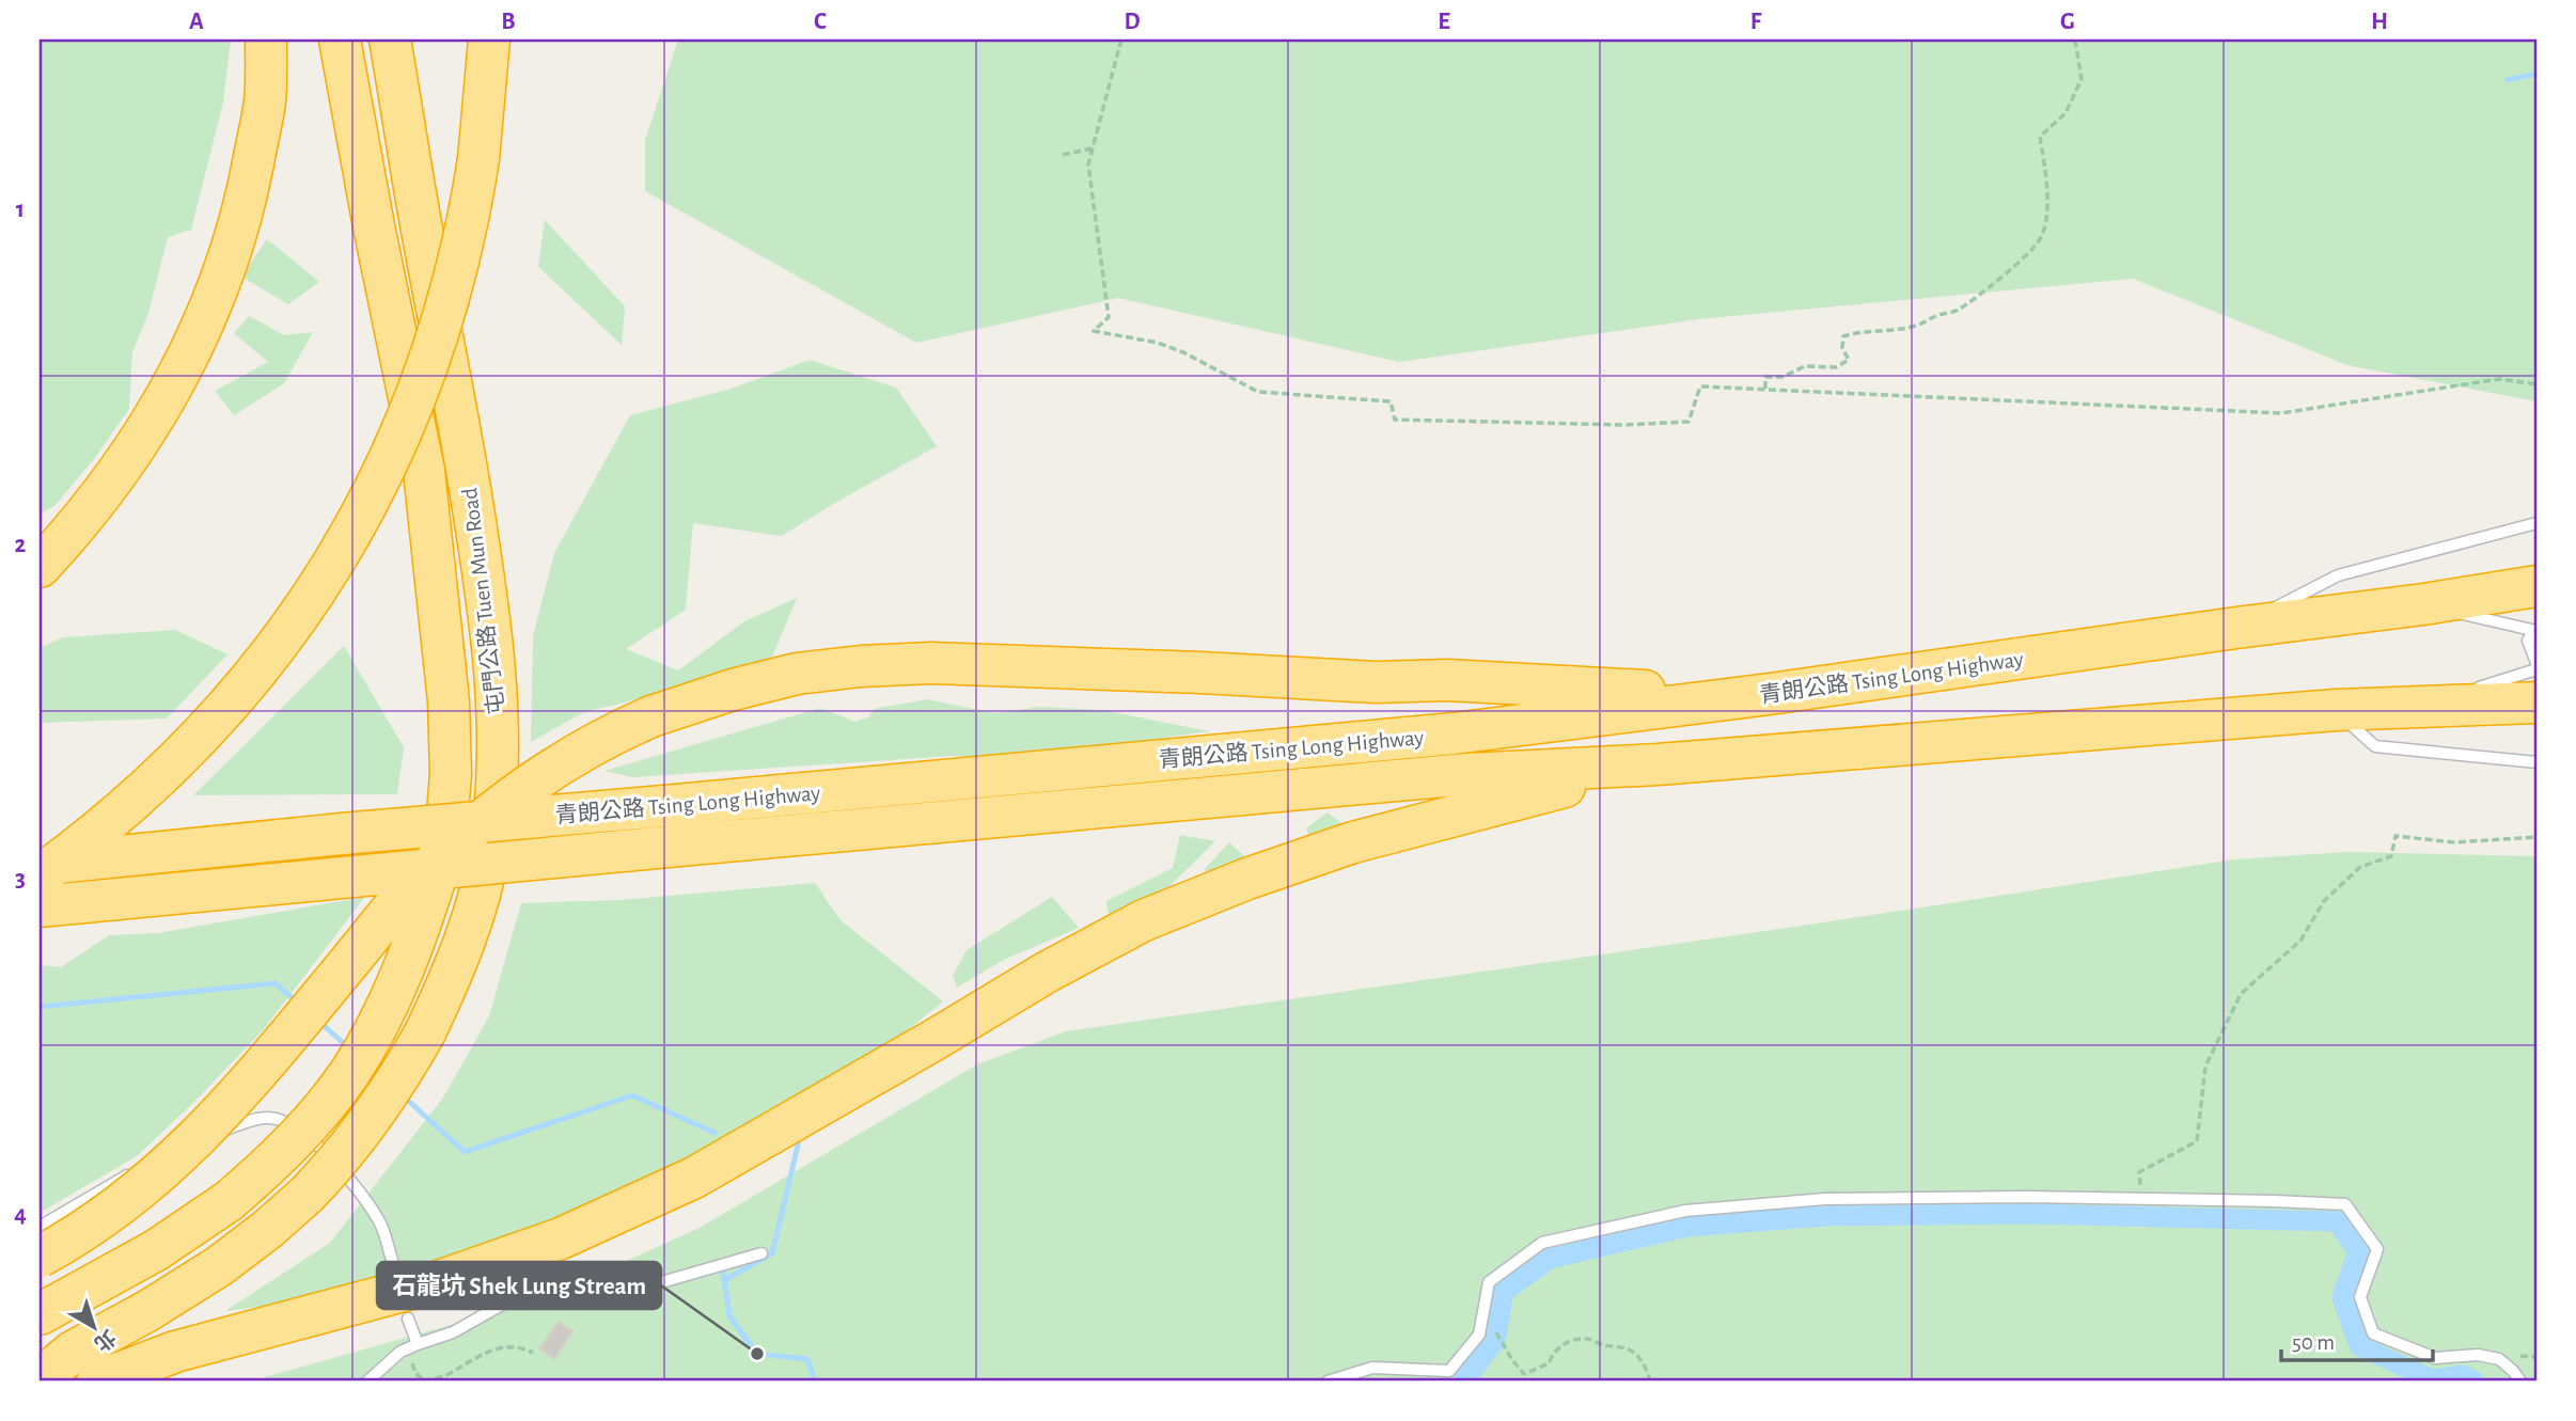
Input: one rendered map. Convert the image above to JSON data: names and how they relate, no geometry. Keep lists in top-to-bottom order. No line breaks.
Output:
{"streets":{"highway":["屯門公路 Tuen Mun Road","青朗公路 Tsing Long Highway"]},"places":["石龍坑 Shek Lung Stream"],"scale_bar":"50 m","north":"bottom right","grid":{"columns":["A","B","C","D","E","F","G","H"],"rows":["1","2","3","4"]}}
